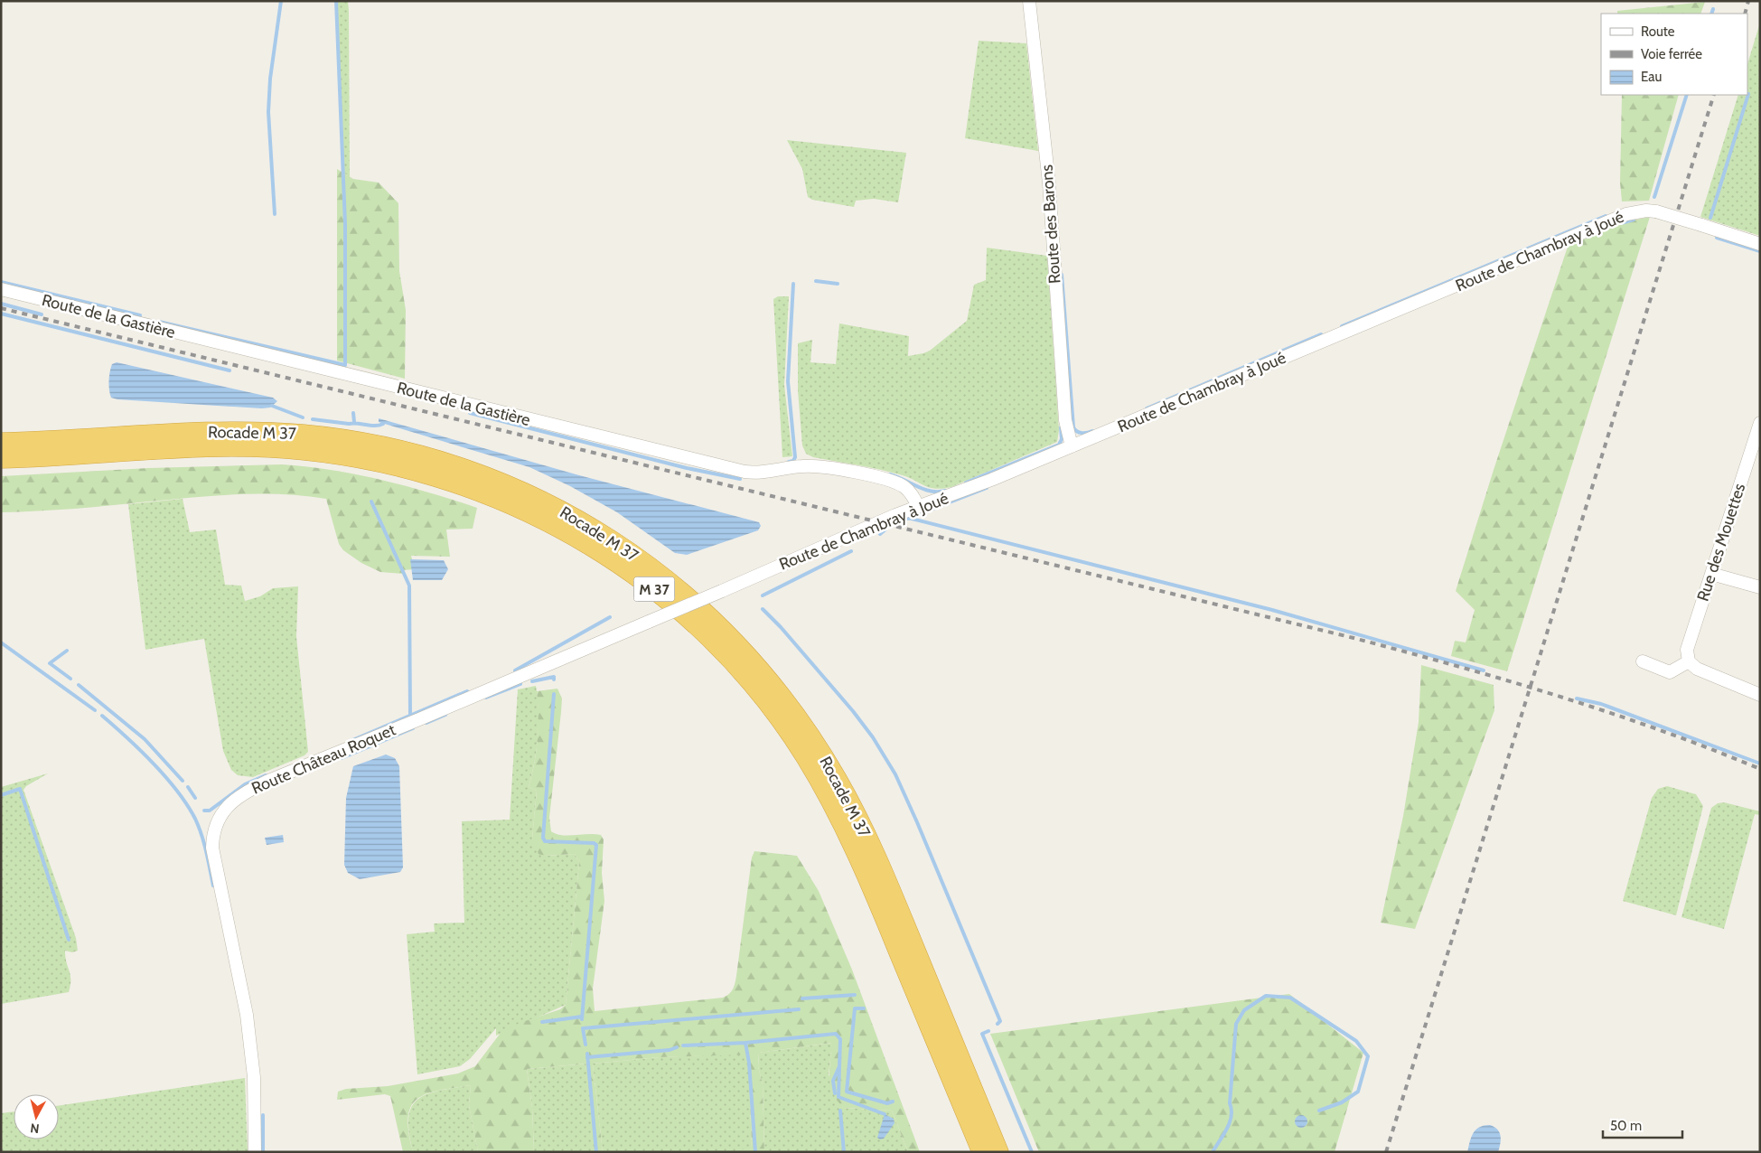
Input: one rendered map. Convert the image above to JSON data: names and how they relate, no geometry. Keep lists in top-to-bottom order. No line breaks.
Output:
{"streets":{"highway":["Rocade M 37","M 37"],"street":["Route des Barons","Route de Chambray à Joué","Route de la Gastière","Rue des Mouettes","Route Château Roquet"]},"crossings":[["Route des Barons","Route de Chambray à Joué"],["Route de Chambray à Joué","Route de la Gastière"],["Route de Chambray à Joué","Route Château Roquet"],["Rocade M 37","M 37"]],"legend":["Route","Voie ferrée","Eau"],"scale_bar":"50 m","north":"bottom"}
